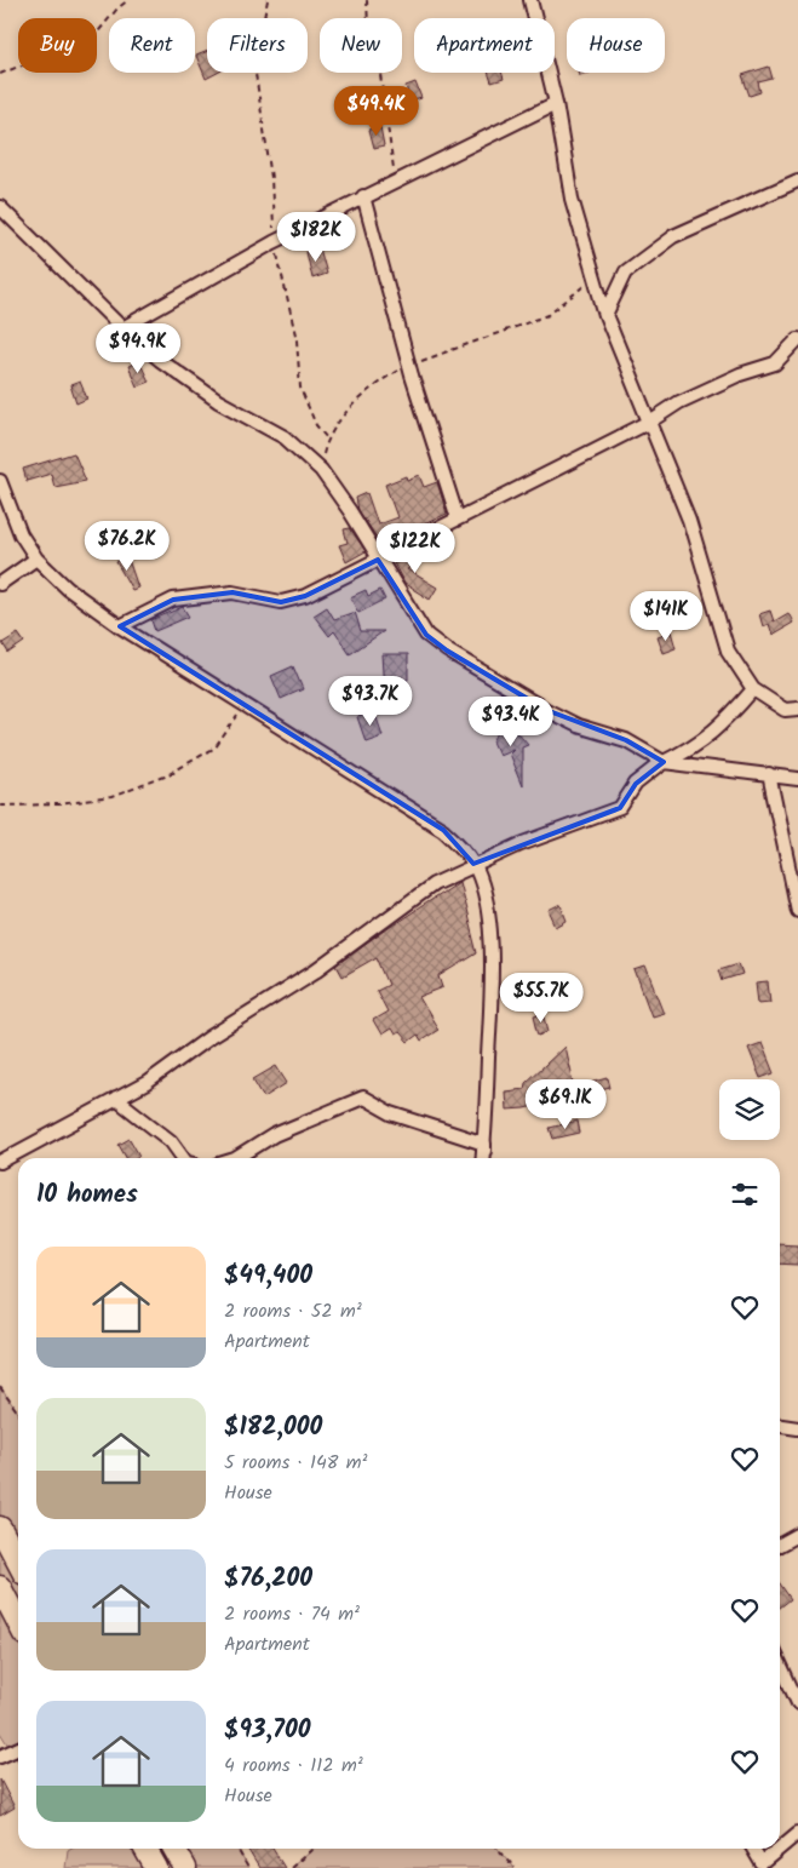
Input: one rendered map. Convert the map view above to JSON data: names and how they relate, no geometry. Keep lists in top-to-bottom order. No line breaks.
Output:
{"page":{"chip":["Buy","Rent","Filters","New","Apartment","House"],"price":["$49.4K","$182K","$94.9K","$76.2K","$122K","$141K","$93.7K","$93.4K","$55.7K","$69.1K"],"heading":"10 homes","list":[{"name":"$49,400","note":"2 rooms · 52 m² · Apartment"},{"name":"$182,000","note":"5 rooms · 148 m² · House"},{"name":"$76,200","note":"2 rooms · 74 m² · Apartment"},{"name":"$93,700","note":"4 rooms · 112 m² · House"}]}}
